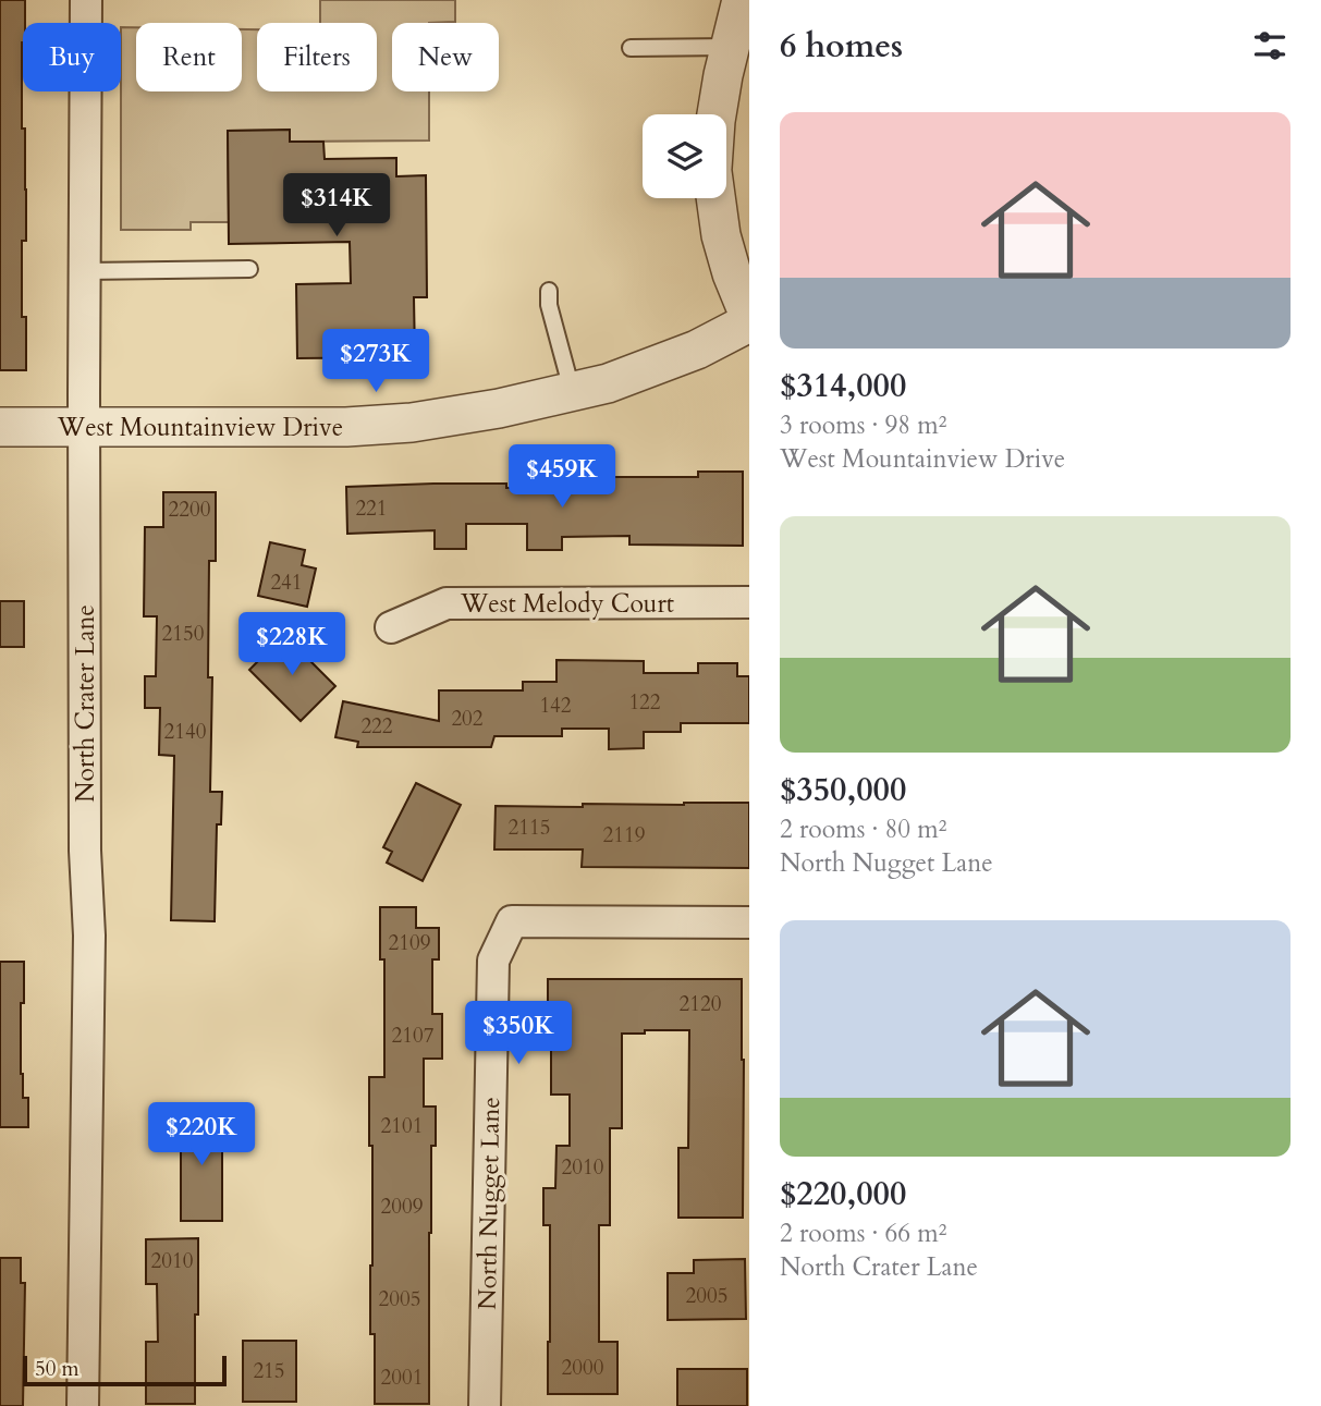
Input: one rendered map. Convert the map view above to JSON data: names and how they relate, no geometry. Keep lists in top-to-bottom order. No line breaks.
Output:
{"streets":{"street":["West Mountainview Drive","West Melody Court","North Crater Lane","North Nugget Lane"]},"crossings":[["West Mountainview Drive","North Crater Lane"]],"house_numbers":["221","2200","241","2150","122","142","202","222","2140","2115","2119","2109","2120","2107","2101","2010","2009","2010","2005","2005","2000","215","2001"],"scale_bar":"50 m","page":{"heading":"6 homes","chip":["Buy","Rent","Filters","New"],"list":[{"name":"$314,000","note":"3 rooms · 98 m² · West Mountainview Drive"},{"name":"$350,000","note":"2 rooms · 80 m² · North Nugget Lane"},{"name":"$220,000","note":"2 rooms · 66 m² · North Crater Lane"}],"price":["$314K","$273K","$459K","$228K","$350K","$220K"],"scale":"50 m"}}
